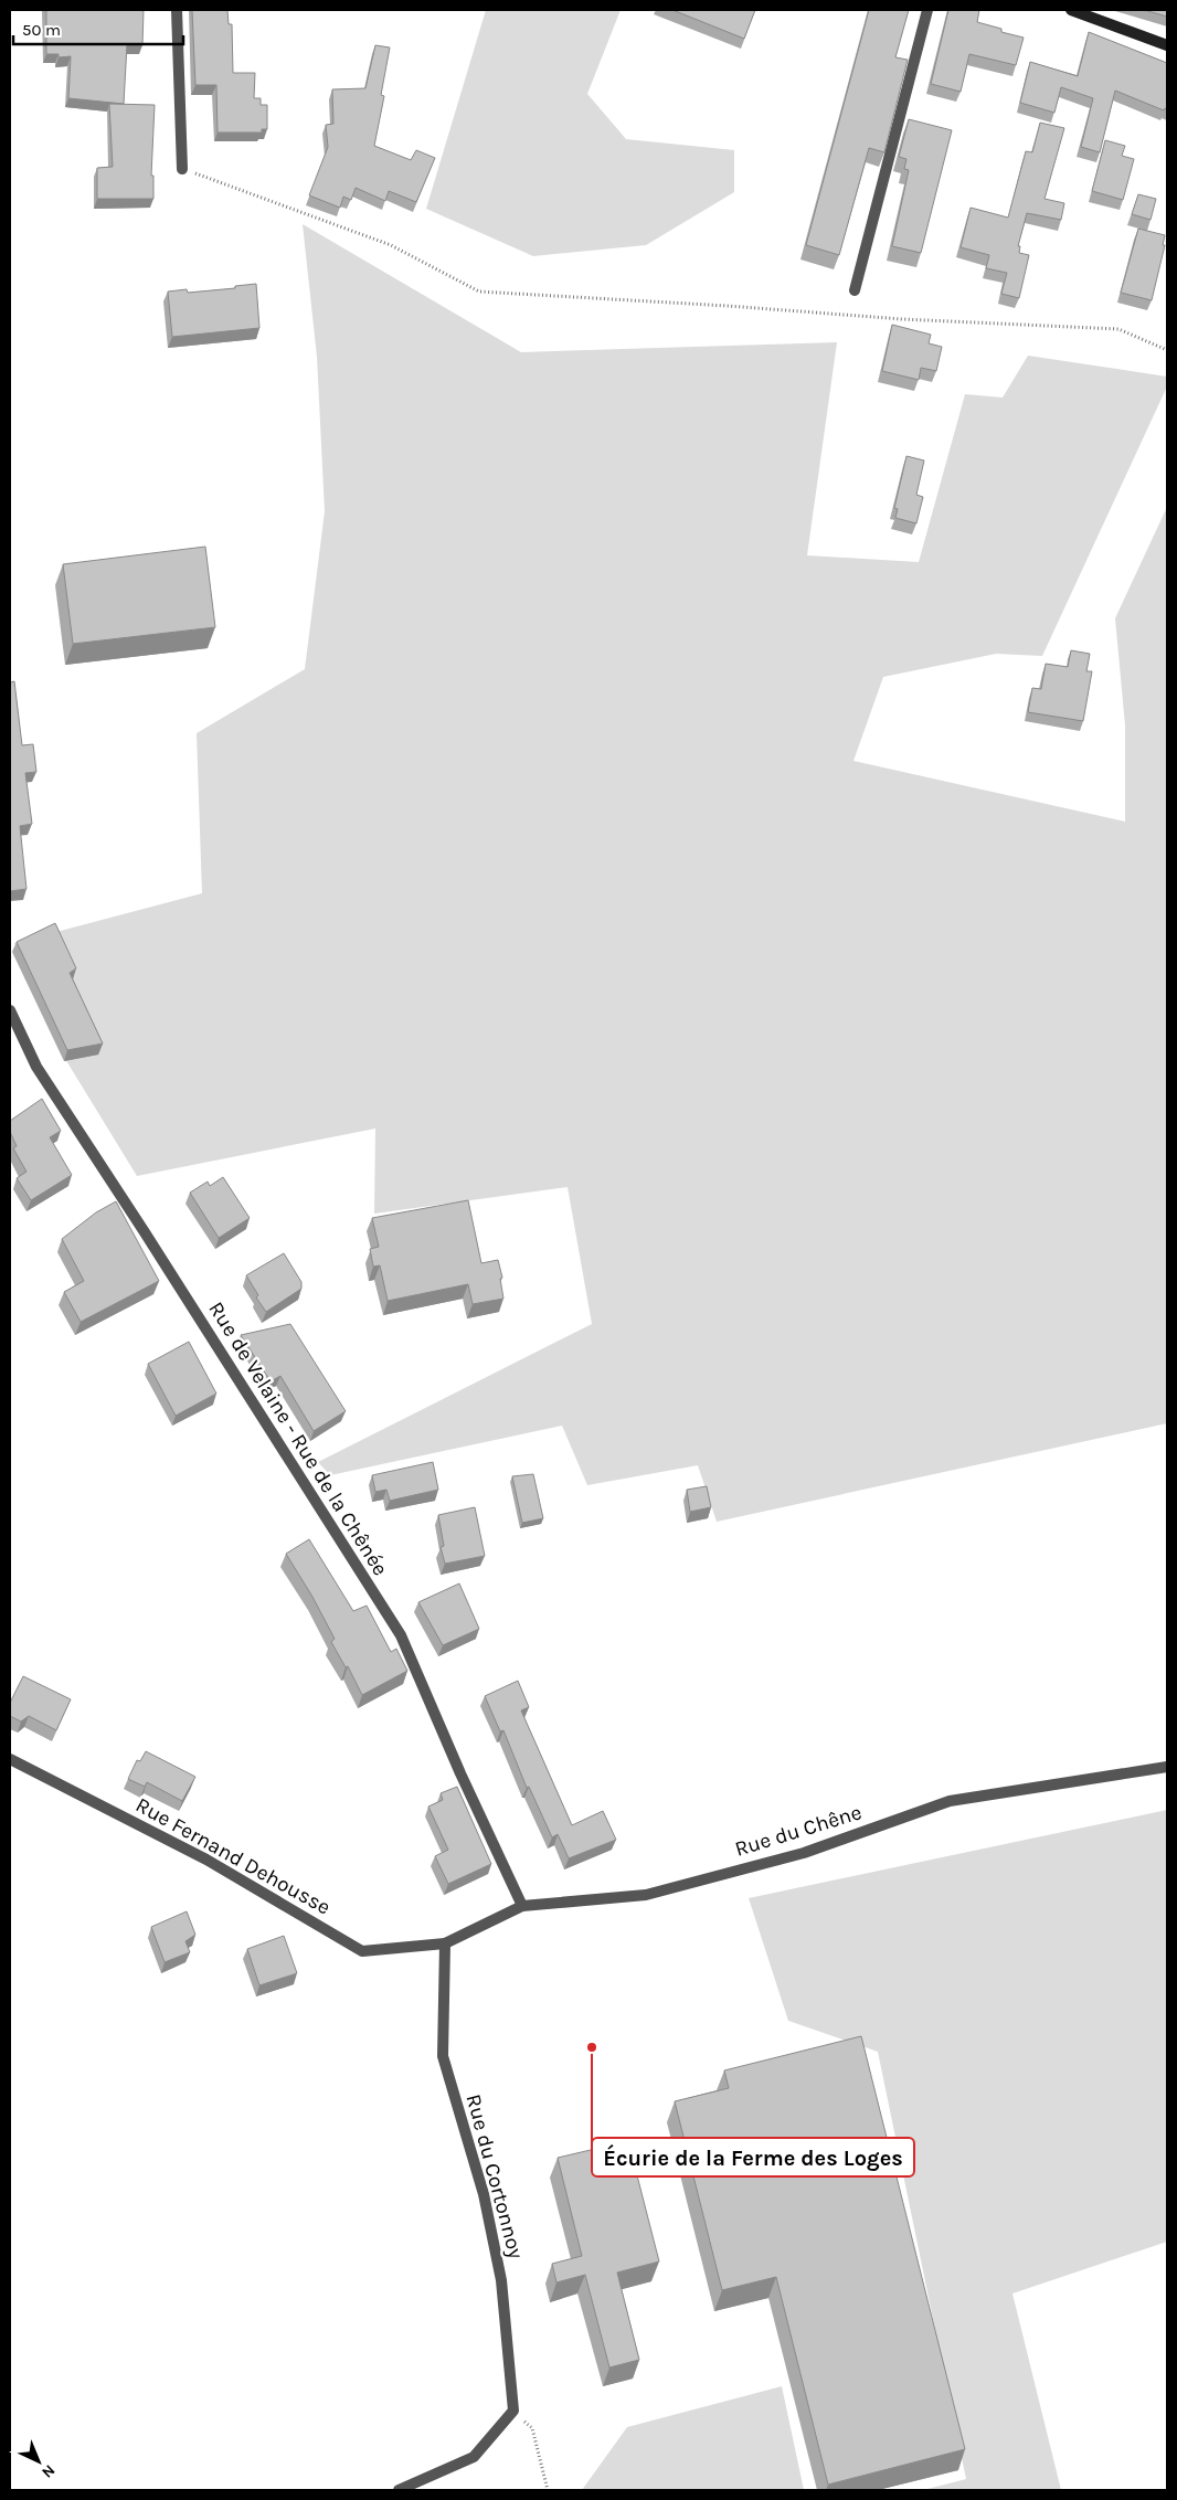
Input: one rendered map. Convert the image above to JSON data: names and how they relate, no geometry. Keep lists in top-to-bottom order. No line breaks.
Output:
{"streets":{"street":["Rue de Velaine - Rue de la Chênée","Rue du Chêne","Rue Fernand Dehousse","Rue du Cortonnoy"]},"crossings":[["Rue de Velaine - Rue de la Chênée","Rue du Chêne"],["Rue du Chêne","Rue Fernand Dehousse"],["Rue du Chêne","Rue du Cortonnoy"],["Rue Fernand Dehousse","Rue du Cortonnoy"]],"places":["Écurie de la Ferme des Loges"],"scale_bar":"50 m","north":"bottom right"}
